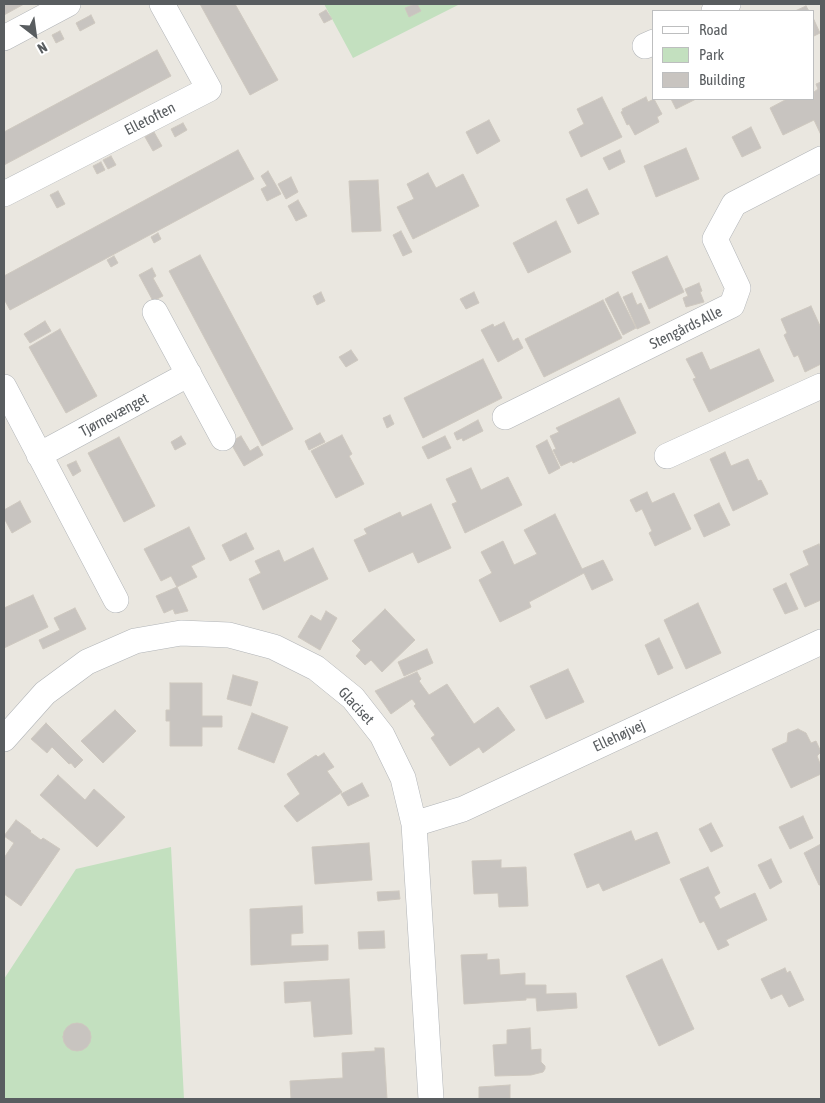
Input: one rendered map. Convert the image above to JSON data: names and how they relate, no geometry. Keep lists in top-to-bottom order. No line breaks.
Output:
{"streets":{"street":["Elletoften","Stengårds Alle","Tjørnevænget","Glaciset","Ellehøjvej"]},"crossings":[["Glaciset","Ellehøjvej"]],"legend":["Road","Park","Building"],"north":"bottom right"}
